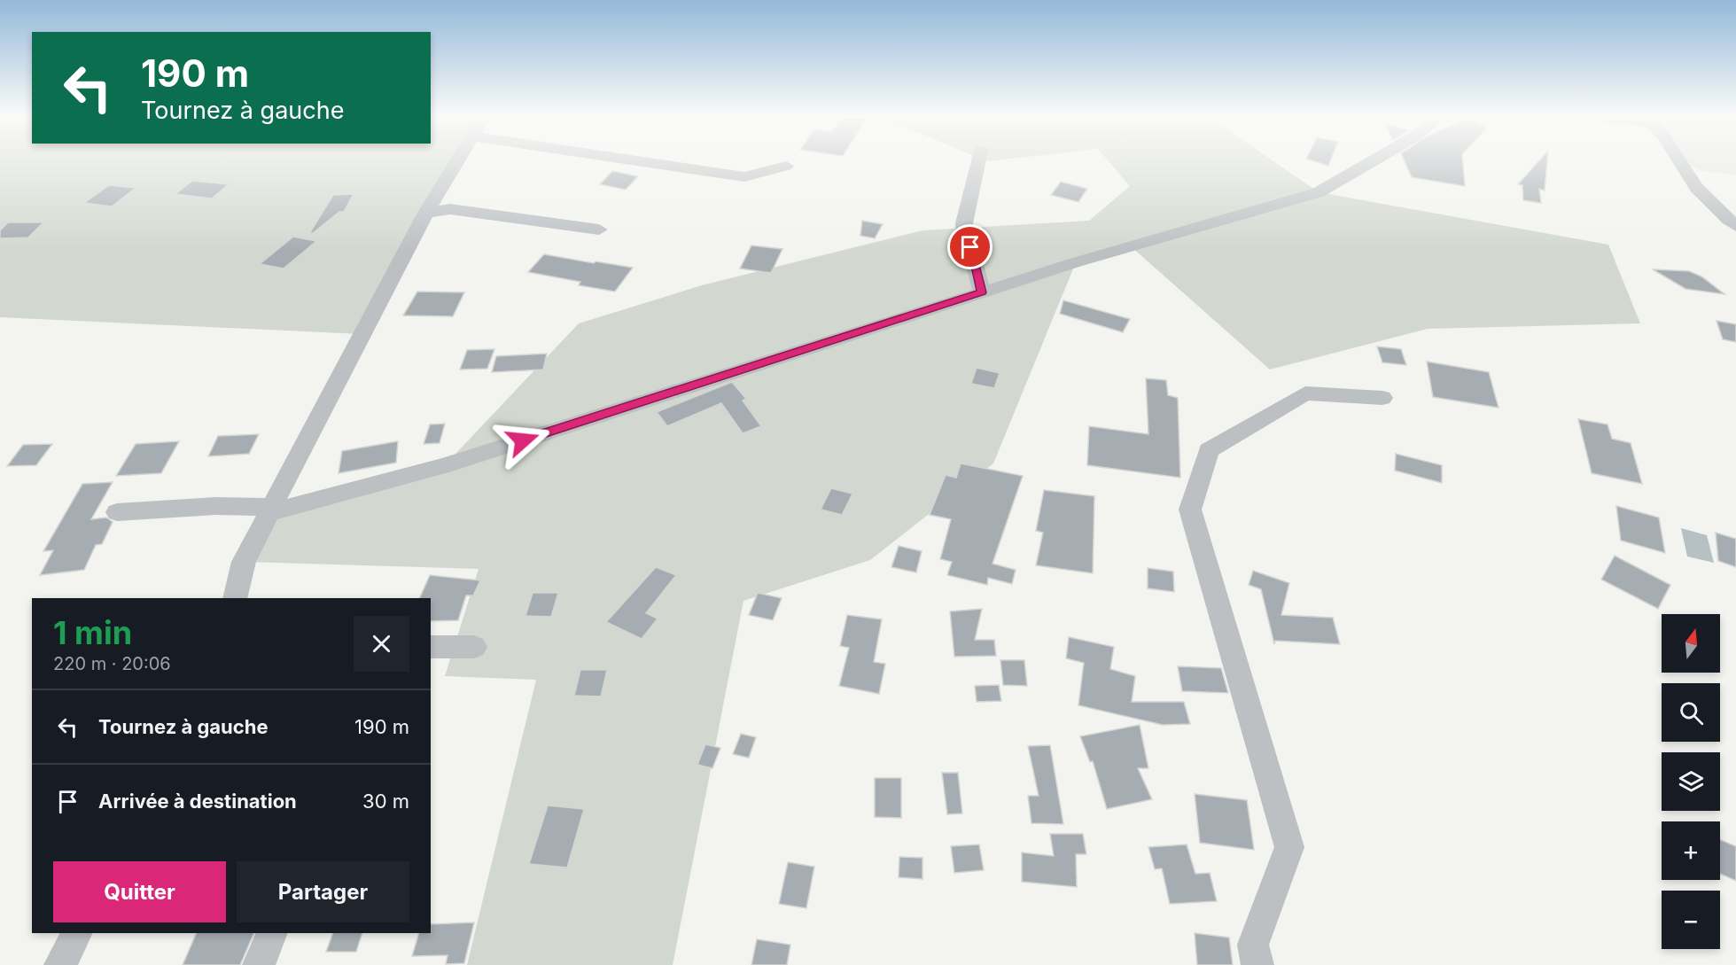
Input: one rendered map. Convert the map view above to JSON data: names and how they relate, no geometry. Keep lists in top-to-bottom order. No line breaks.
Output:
{"north":"top","page":{"turn":["190 m","Tournez à gauche"],"heading":["1 min","220 m · 20:06"],"map_buttons":["+","−"],"list":[{"name":"Tournez à gauche","value":"190 m"},{"name":"Arrivée à destination","value":"30 m"}],"buttons":["Quitter","Partager"]}}
